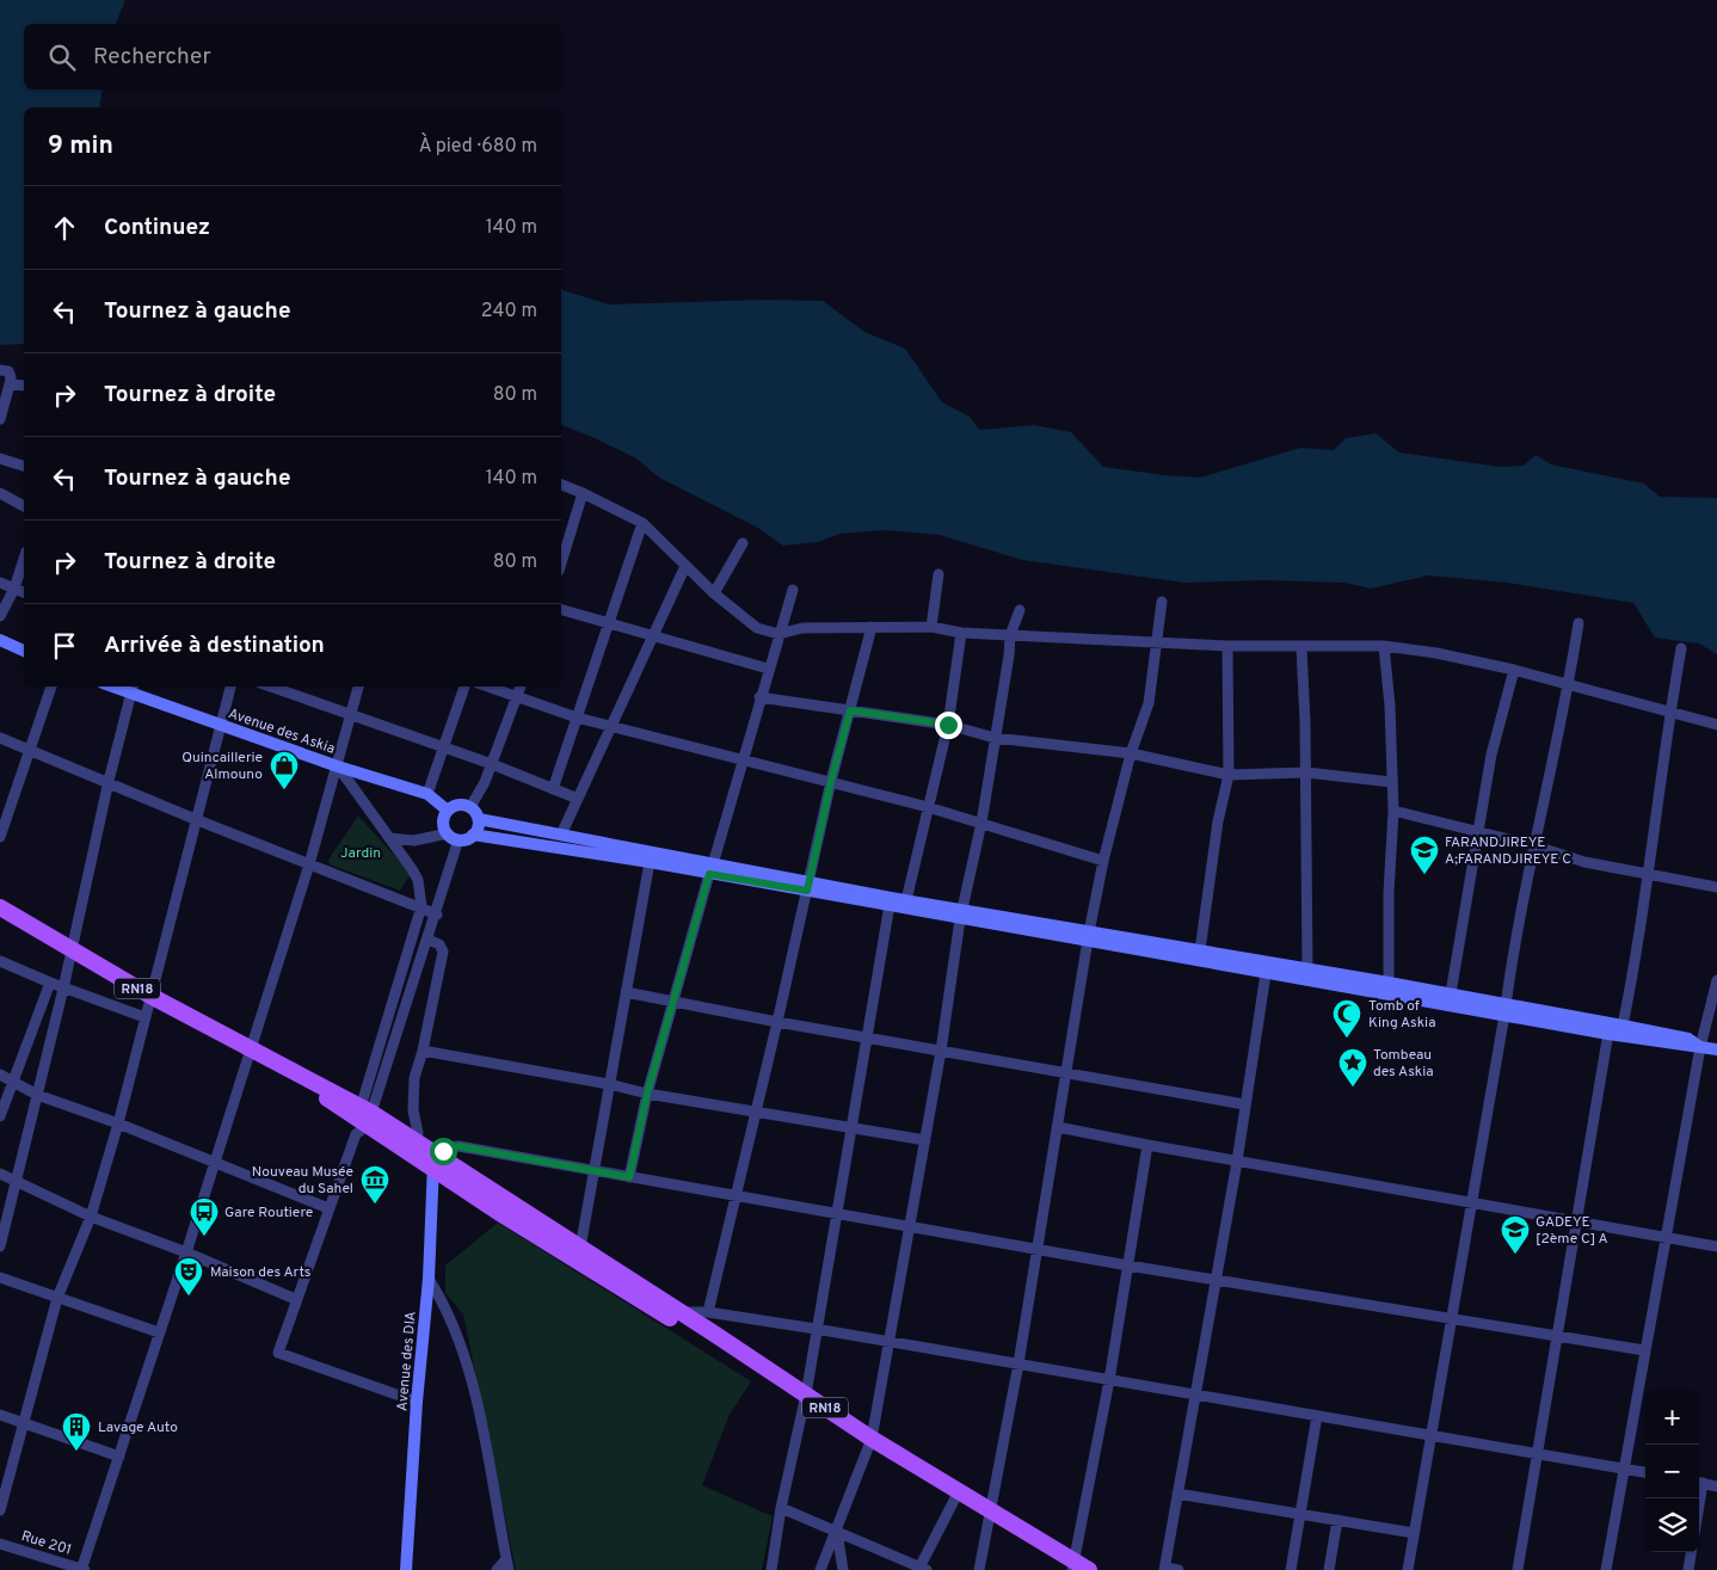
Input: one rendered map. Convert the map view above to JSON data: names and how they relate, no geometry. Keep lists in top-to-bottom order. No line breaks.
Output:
{"streets":{"main road":["RN18"],"street":["Avenue des Askia","Avenue des DIA","Rue 201"]},"crossings":[["RN18","Avenue des DIA"]],"parks":["Jardin"],"places":{"shop":["Quincaillerie Almouno"],"school or university":["FARANDJIREYE A;FARANDJIREYE C","GADEYE [2ème C] A"],"mosque":["Tomb of King Askia"],"place":["Tombeau des Askia"],"museum":["Nouveau Musée du Sahel"],"bus stop":["Gare Routiere"],"theatre":["Maison des Arts"],"building":["Lavage Auto"]},"page":{"search":"Rechercher","heading":["9 min","À pied · 680 m"],"list":[["Continuez","140 m"],["Tournez à gauche","240 m"],["Tournez à droite","80 m"],["Tournez à gauche","140 m"],["Tournez à droite","80 m"],"Arrivée à destination"],"map_buttons":["+","−"]}}
